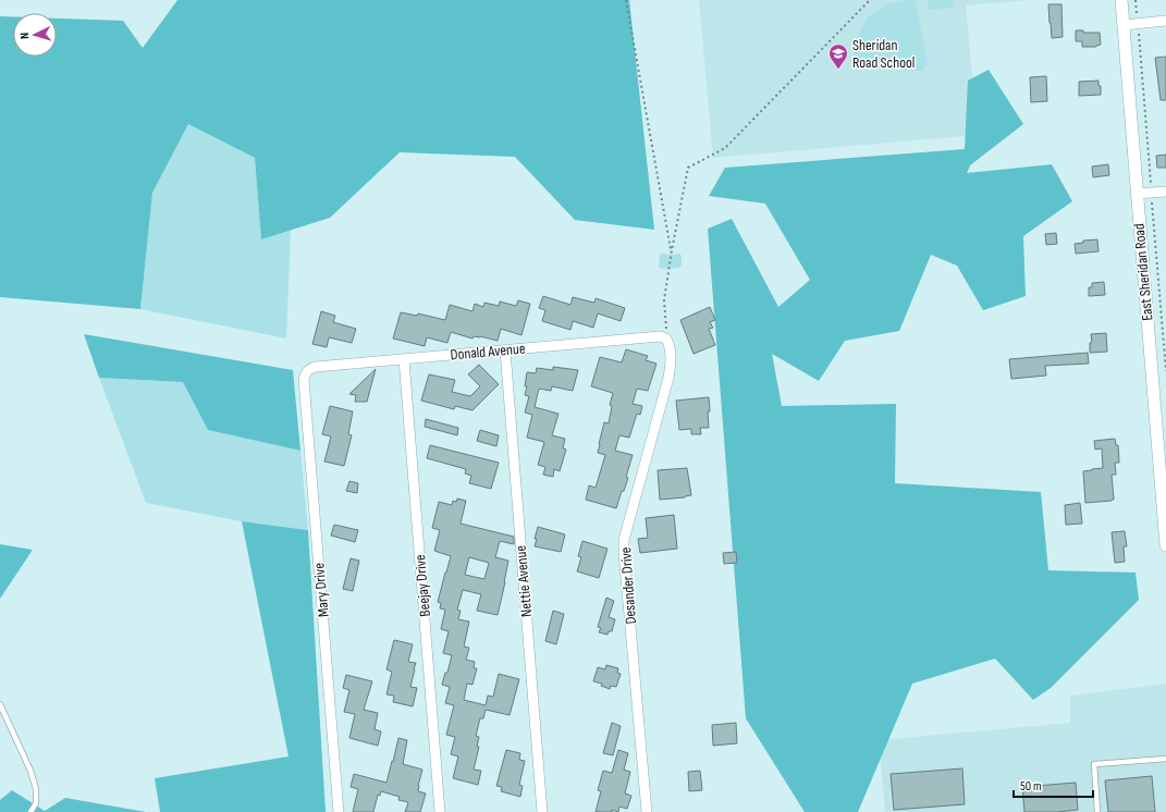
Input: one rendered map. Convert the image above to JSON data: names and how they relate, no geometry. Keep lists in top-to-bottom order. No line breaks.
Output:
{"streets":{"street":["East Sheridan Road","Donald Avenue","Nettie Avenue","Beejay Drive","Desander Drive","Mary Drive"]},"crossings":[["Donald Avenue","Nettie Avenue"],["Donald Avenue","Beejay Drive"],["Donald Avenue","Desander Drive"],["Donald Avenue","Mary Drive"]],"places":{"school or university":["Sheridan Road School"]},"scale_bar":"50 m","north":"left"}
